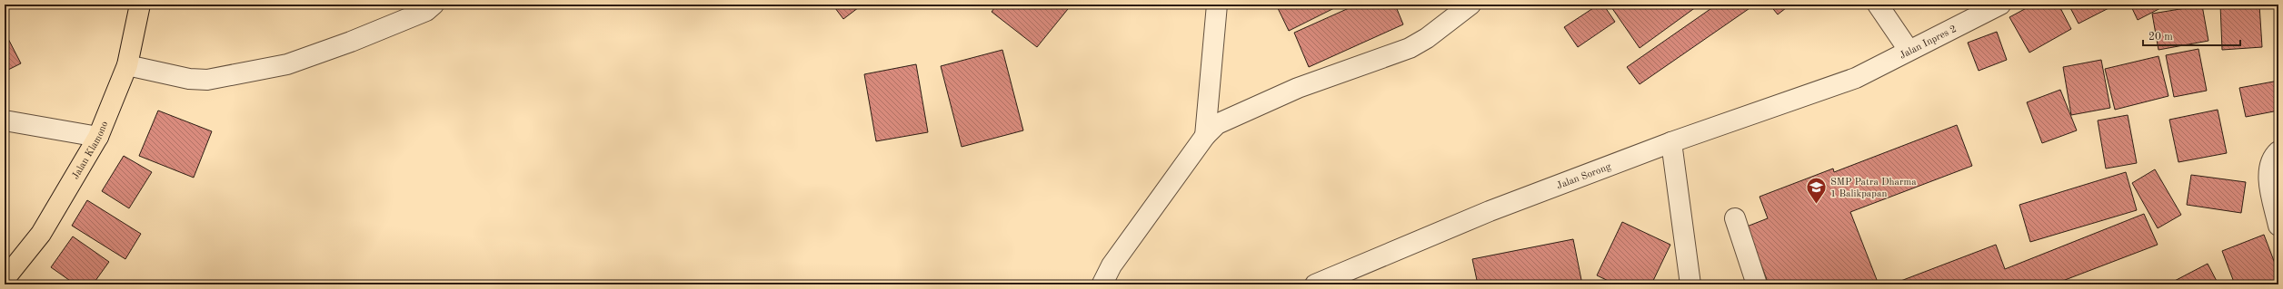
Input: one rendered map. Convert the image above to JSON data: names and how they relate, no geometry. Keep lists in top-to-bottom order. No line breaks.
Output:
{"streets":{"main road":["Jalan Klamono"],"street":["Jalan Inpres 2","Jalan Sorong"]},"crossings":[["Jalan Inpres 2","Jalan Sorong"]],"places":{"school or university":["SMP Patra Dharma 1 Balikpapan"]},"scale_bar":"20 m"}
